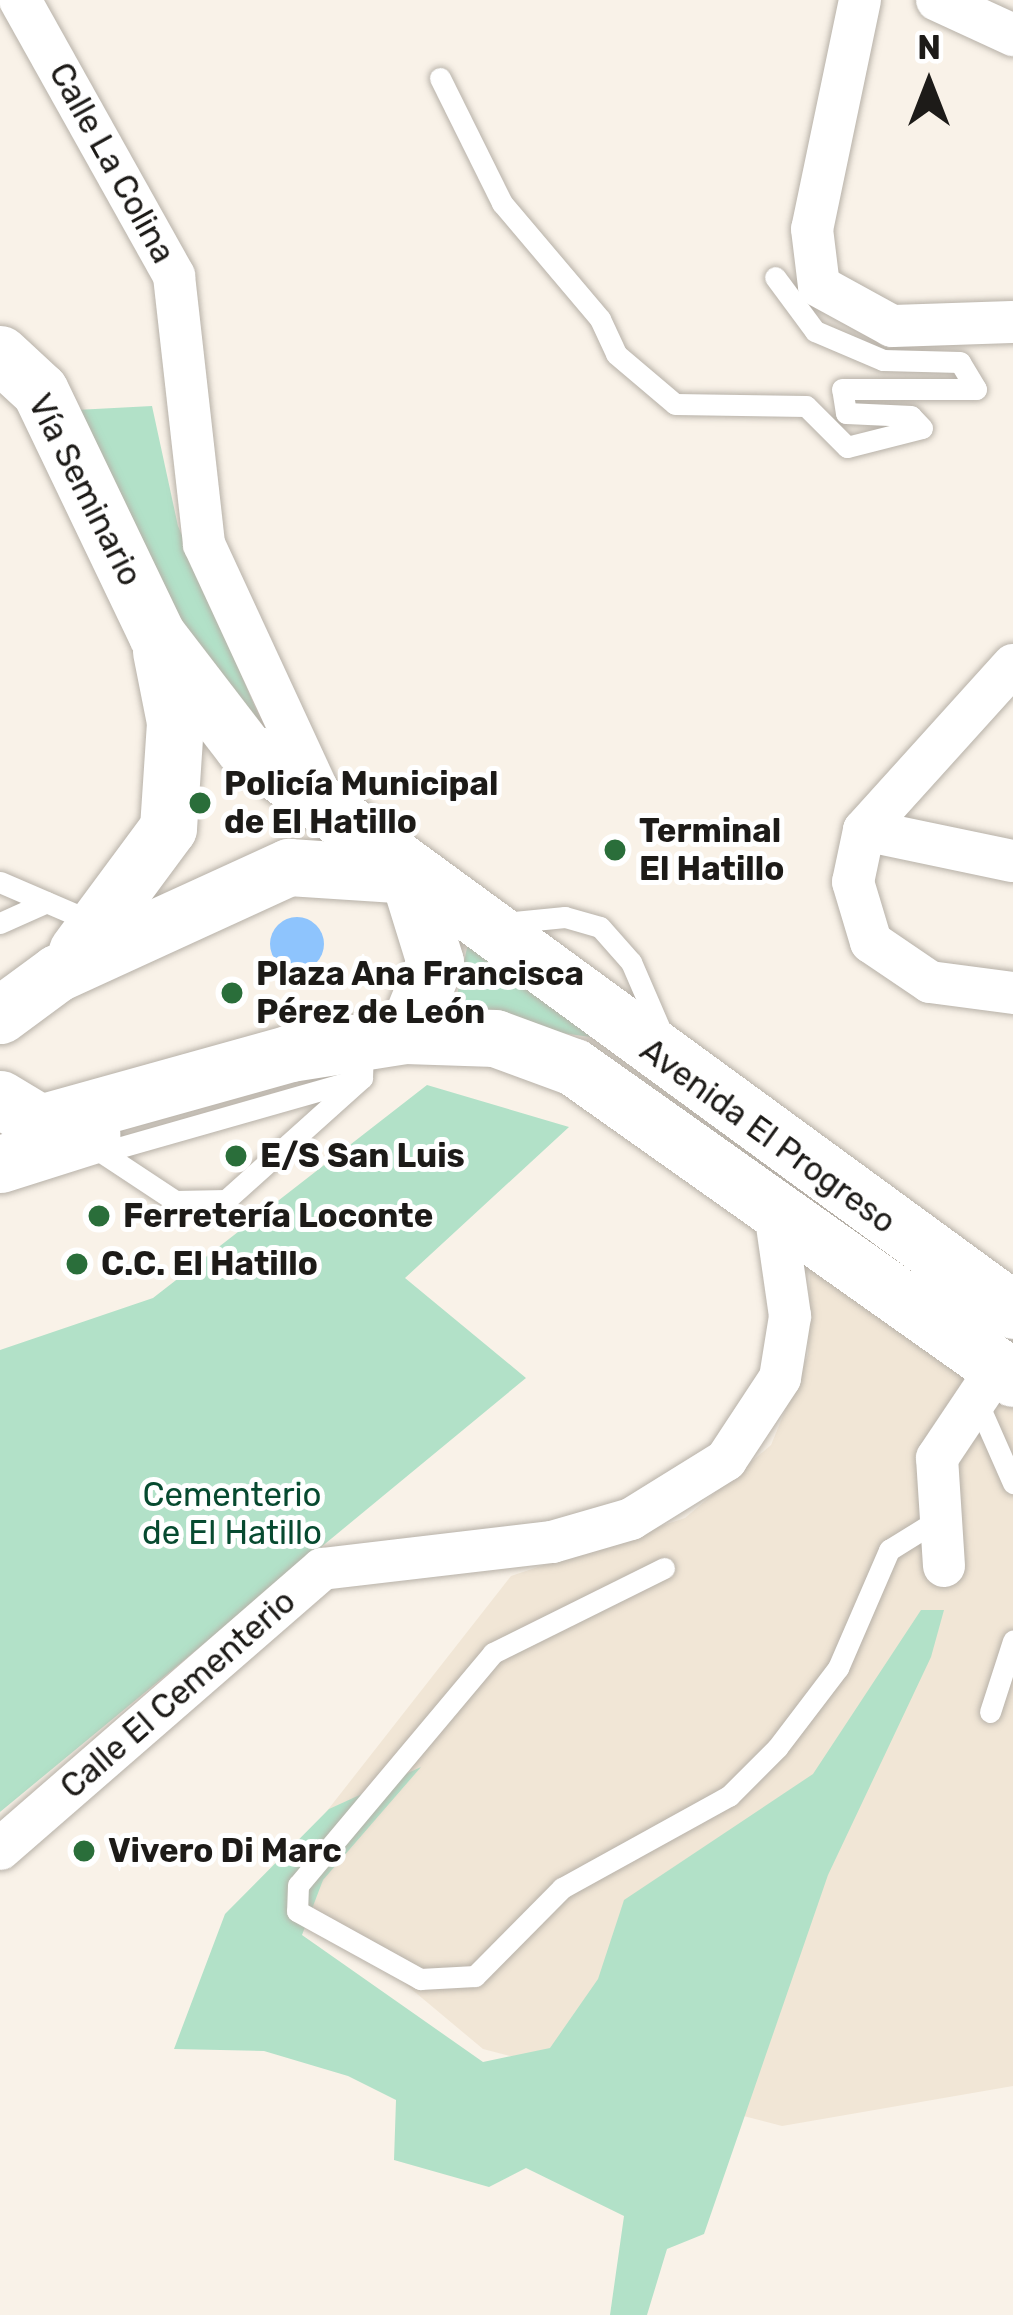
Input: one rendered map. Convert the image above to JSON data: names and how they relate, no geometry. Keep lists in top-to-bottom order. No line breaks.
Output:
{"streets":{"main road":["Vía Seminario","Avenida El Progreso"],"street":["Calle La Colina","Calle El Cementerio"]},"crossings":[["Calle La Colina","Avenida El Progreso"],["Vía Seminario","Avenida El Progreso"],["Avenida El Progreso","Calle El Cementerio"]],"parks":["Cementerio de El Hatillo"],"places":["Policía Municipal de El Hatillo","Terminal El Hatillo","Plaza Ana Francisca Pérez de León","E/S San Luis","Ferretería Loconte","C.C. El Hatillo","Vivero Di Marc"],"north":"top"}
